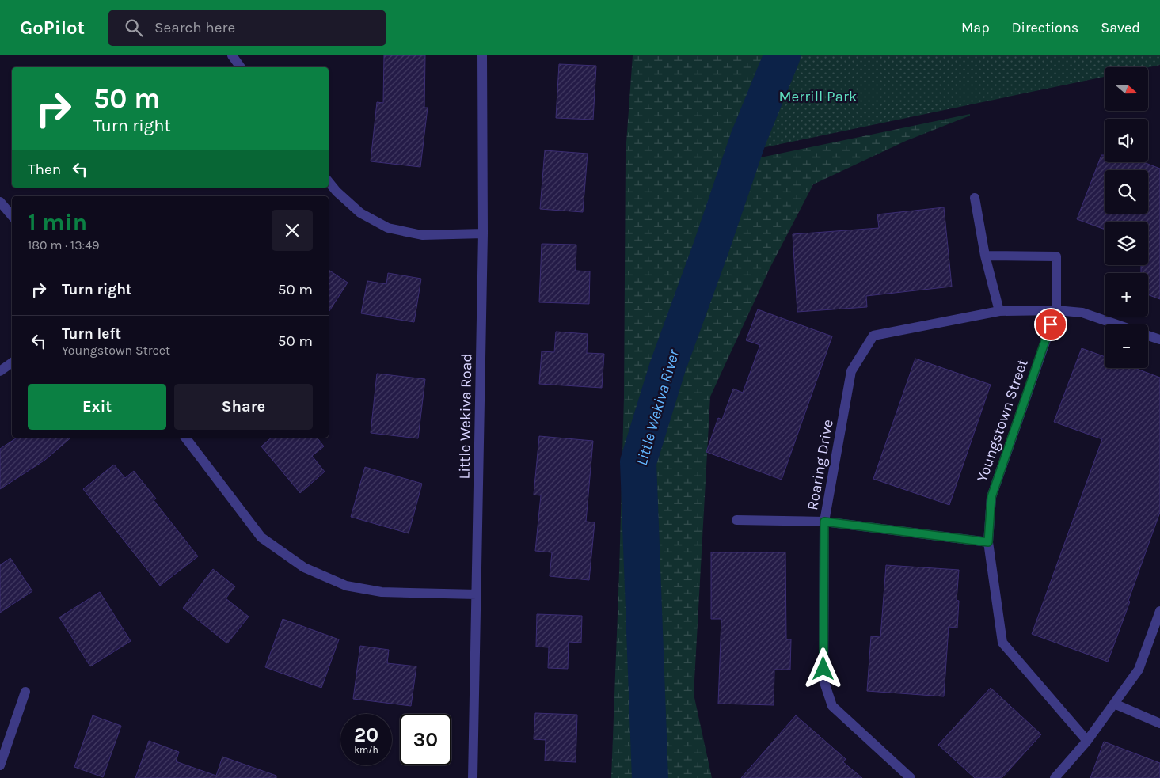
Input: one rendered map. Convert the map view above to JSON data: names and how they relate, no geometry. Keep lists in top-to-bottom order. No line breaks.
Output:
{"streets":{"street":["Little Wekiva Road","Youngstown Street","Roaring Drive"]},"crossings":[["Youngstown Street","Roaring Drive"]],"water":["Little Wekiva River"],"parks":["Merrill Park"],"north":"right","page":{"header":"GoPilot","search":"Search here","nav":["Map","Directions","Saved"],"map_buttons":["+","−"],"turn":["50 m","Turn right"],"then":"Then","heading":["1 min","180 m · 13:49"],"list":[{"name":"Turn right","value":"50 m"},{"name":"Turn left","note":"Youngstown Street","value":"50 m"}],"buttons":["Exit","Share"],"speed":"20 km/h","limit":"30"}}
